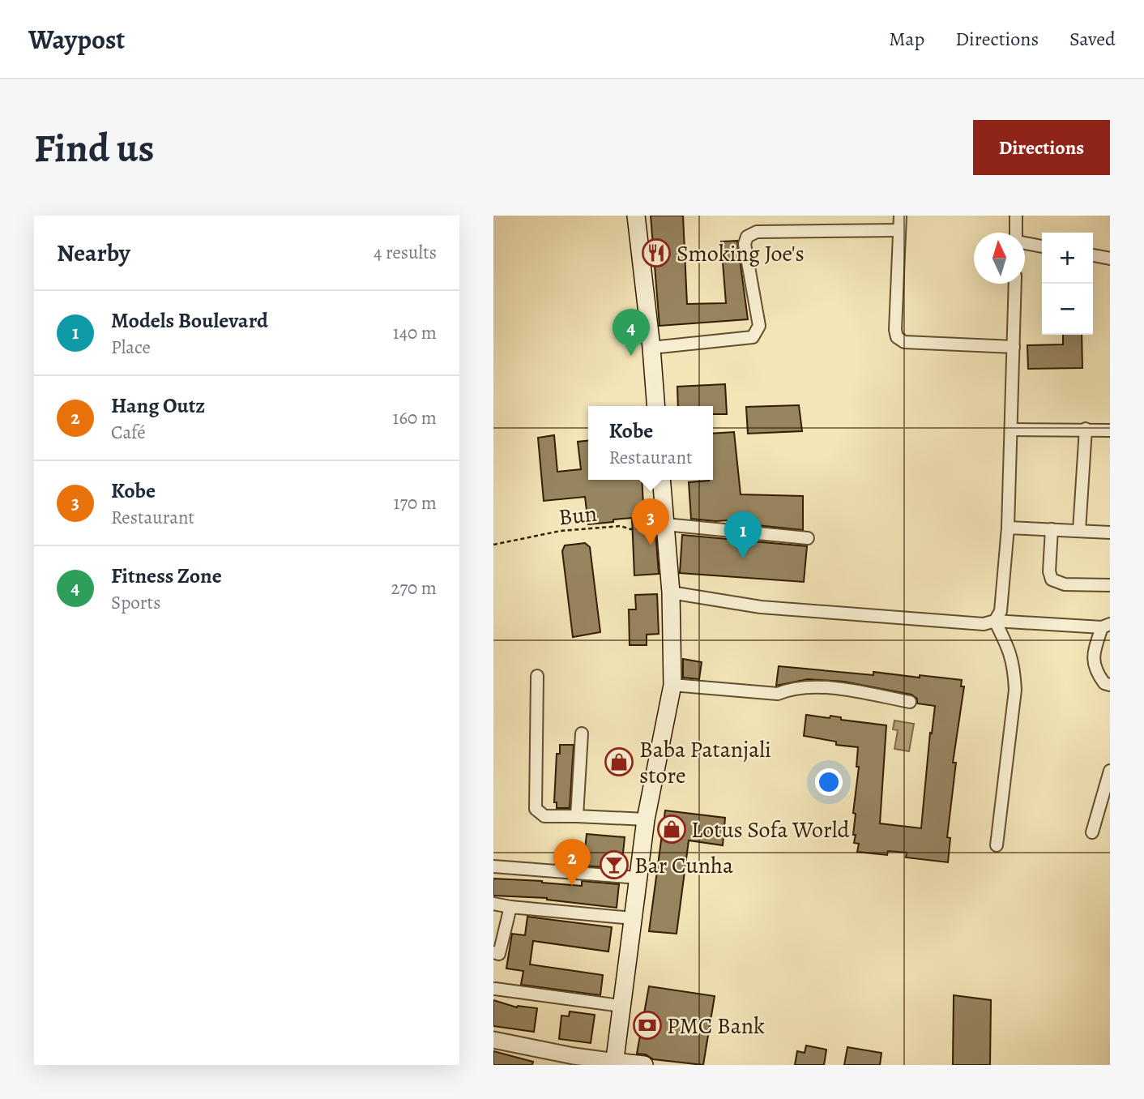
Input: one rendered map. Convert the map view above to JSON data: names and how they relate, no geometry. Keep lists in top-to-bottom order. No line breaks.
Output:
{"streets":{"path":["Bun"]},"places":{"restaurant":["Smoking Joe's"],"shop":["Baba Patanjali store","Lotus Sofa World"],"bar":["Bar Cunha"],"bank":["PMC Bank"]},"north":"top","page":{"header":"Waypost","nav":["Map","Directions","Saved"],"buttons":"Directions","title":"Find us","heading":["Nearby","4 results"],"map_buttons":["+","−"],"list":[{"mark":"1","name":"Models Boulevard","note":"Place","value":"140 m"},{"mark":"2","name":"Hang Outz","note":"Café","value":"160 m"},{"mark":"3","name":"Kobe","note":"Restaurant","value":"170 m"},{"mark":"4","name":"Fitness Zone","note":"Sports","value":"270 m"}],"pins":["4","3","1","2"],"popup":["Kobe","Restaurant"]}}
